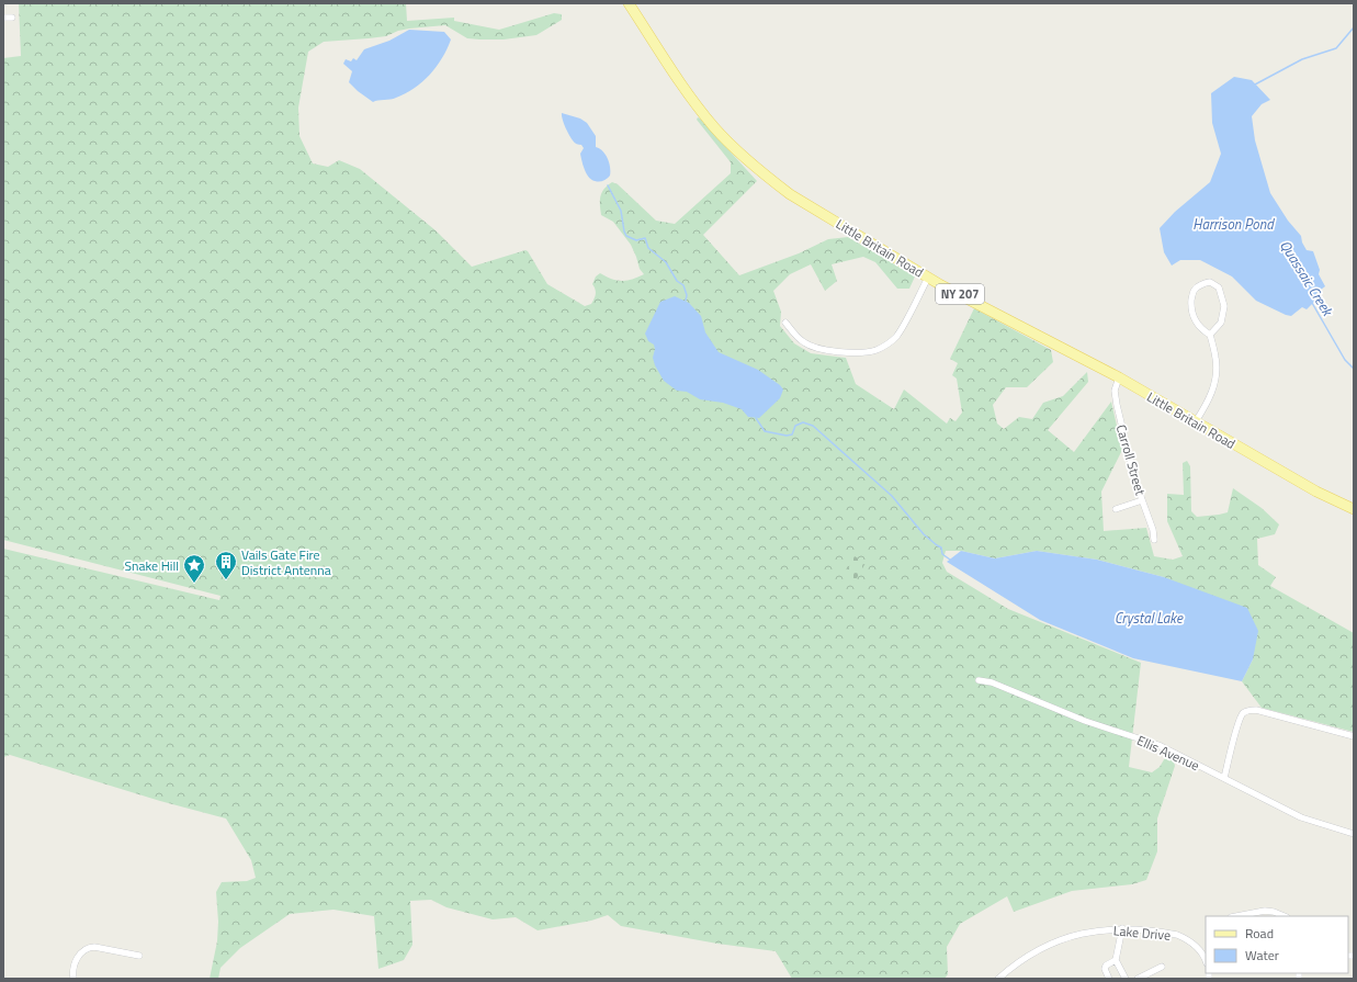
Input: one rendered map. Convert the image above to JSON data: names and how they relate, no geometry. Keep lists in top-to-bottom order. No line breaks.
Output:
{"streets":{"main road":["Little Britain Road","NY 207"],"street":["Carroll Street","Ellis Avenue","Lake Drive"]},"crossings":[["Little Britain Road","Carroll Street"]],"water":["Harrison Pond","Quassaic Creek","Crystal Lake"],"places":{"building":["Vails Gate Fire District Antenna"],"place":["Snake Hill"]},"legend":["Road","Water"]}
